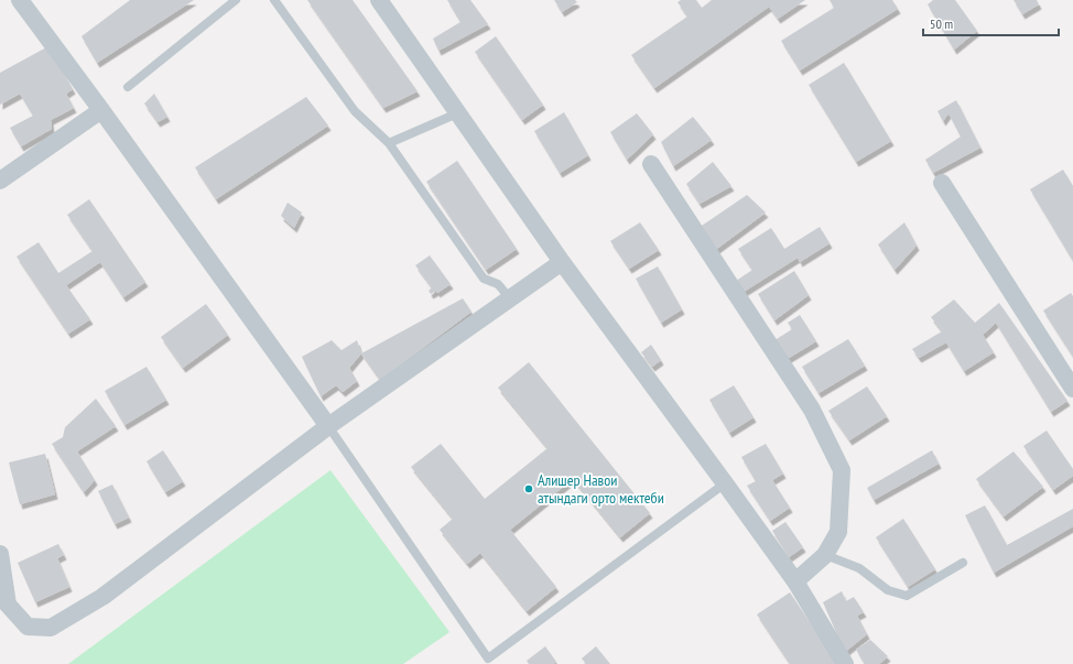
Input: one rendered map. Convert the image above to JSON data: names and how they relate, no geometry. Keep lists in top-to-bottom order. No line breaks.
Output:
{"places":["Алишер Навои атындаги орто мектеби"],"scale_bar":"50 m"}
